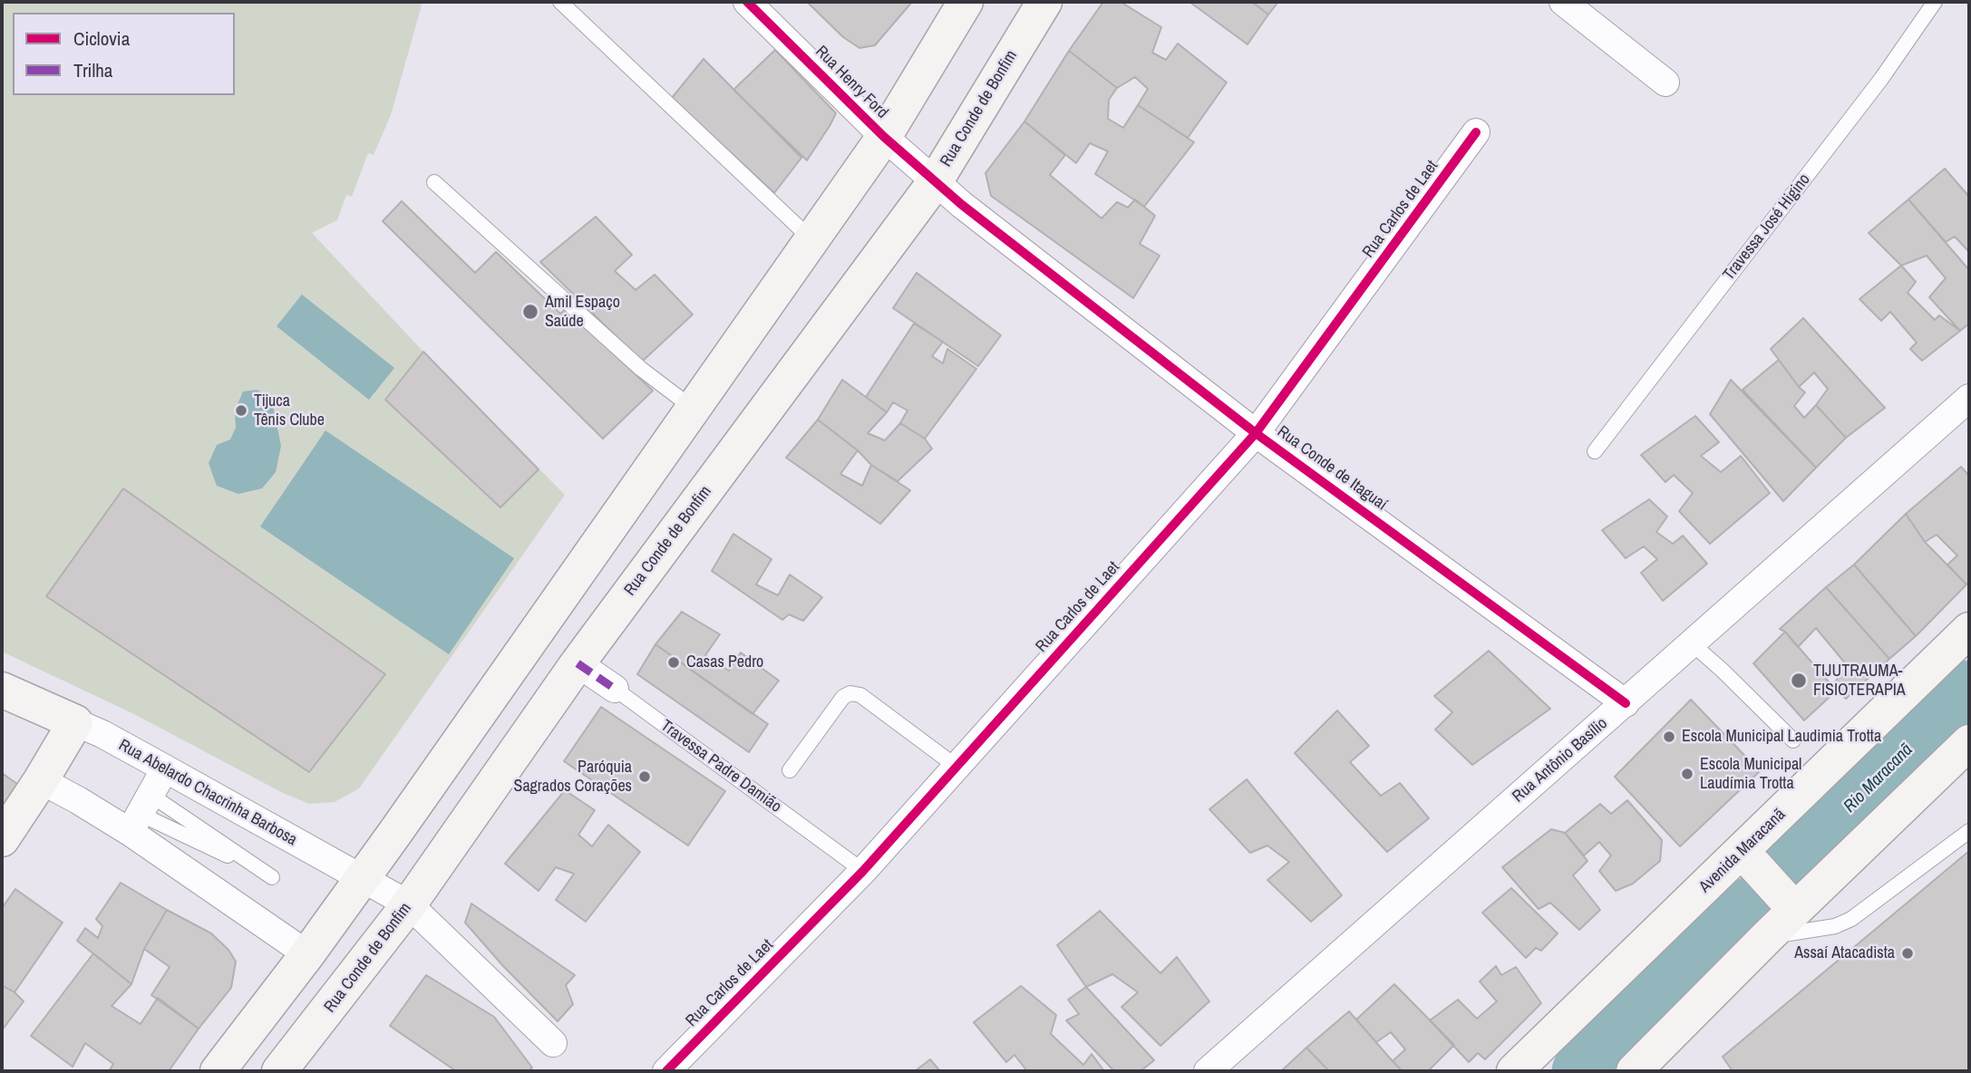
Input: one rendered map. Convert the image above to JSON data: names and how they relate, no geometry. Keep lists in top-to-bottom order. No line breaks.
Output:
{"streets":{"main road":["Rua Conde de Bonfim","Rua Abelardo Chacrinha Barbosa","Avenida Maracanã"],"street":["Rua Henry Ford","Rua Carlos de Laet","Rua Conde de Itaguaí","Rua Antônio Basílio","Travessa Padre Damião"],"lane":["Travessa José Higino"]},"crossings":[["Rua Henry Ford","Rua Conde de Bonfim"],["Rua Henry Ford","Rua Conde de Itaguaí"],["Rua Conde de Bonfim","Rua Conde de Itaguaí"],["Rua Conde de Bonfim","Travessa Padre Damião"],["Rua Conde de Bonfim","Rua Abelardo Chacrinha Barbosa"],["Rua Carlos de Laet","Rua Conde de Itaguaí"],["Rua Carlos de Laet","Travessa Padre Damião"],["Rua Conde de Itaguaí","Rua Antônio Basílio"]],"water":["Rio Maracanã"],"places":["Amil Espaço Saúde","Tijuca Tênis Clube","Casas Pedro","TIJUTRAUMA- FISIOTERAPIA","Escola Municipal Laudimia Trotta","Escola Municipal Laudímia Trotta","Paróquia Sagrados Corações","Assaí Atacadista"],"legend":["Ciclovia","Trilha"]}
